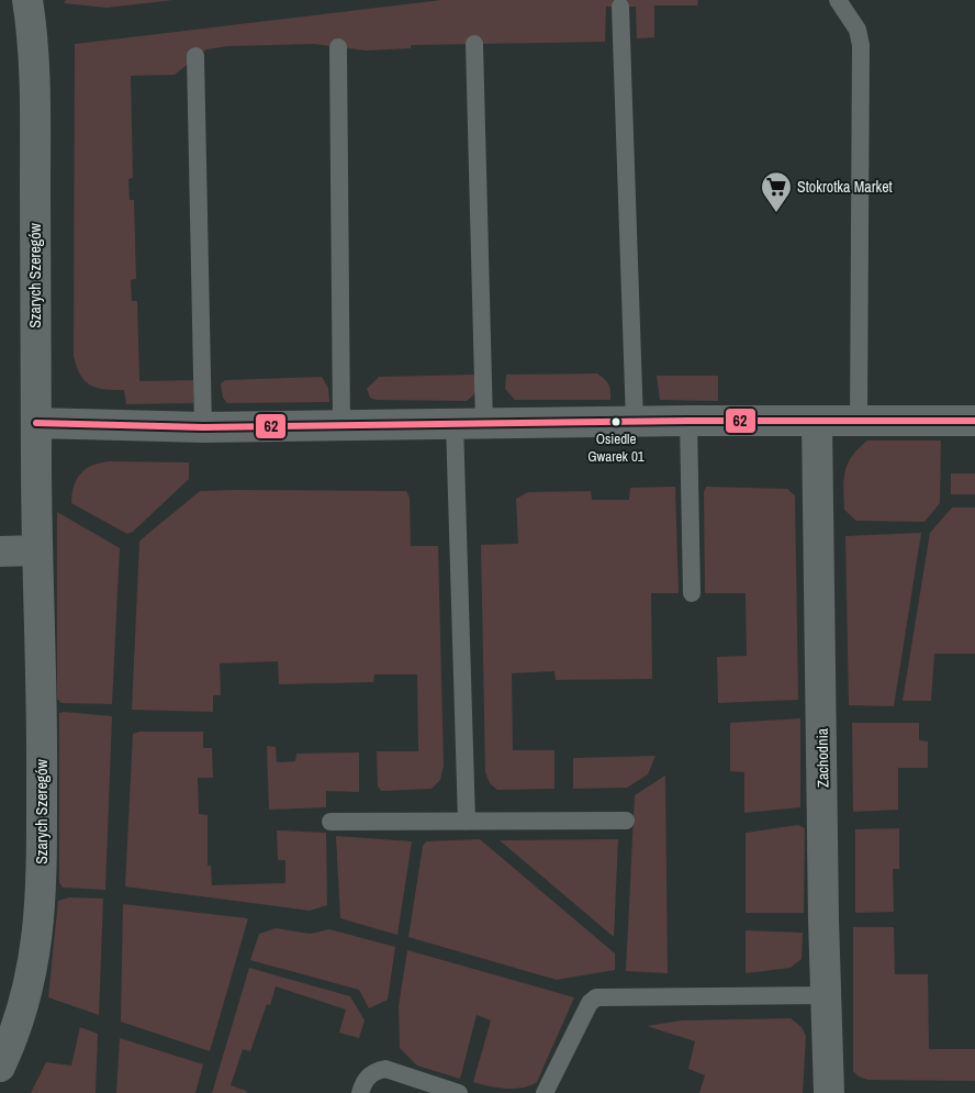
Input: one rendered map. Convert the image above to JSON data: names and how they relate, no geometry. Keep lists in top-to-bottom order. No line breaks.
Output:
{"streets":{"street":["Szarych Szeregów","Zachodnia"]},"places":{"supermarket":["Stokrotka Market"],"other":["Osiedle Gwarek 01"]},"lines":["transit line 62"]}
